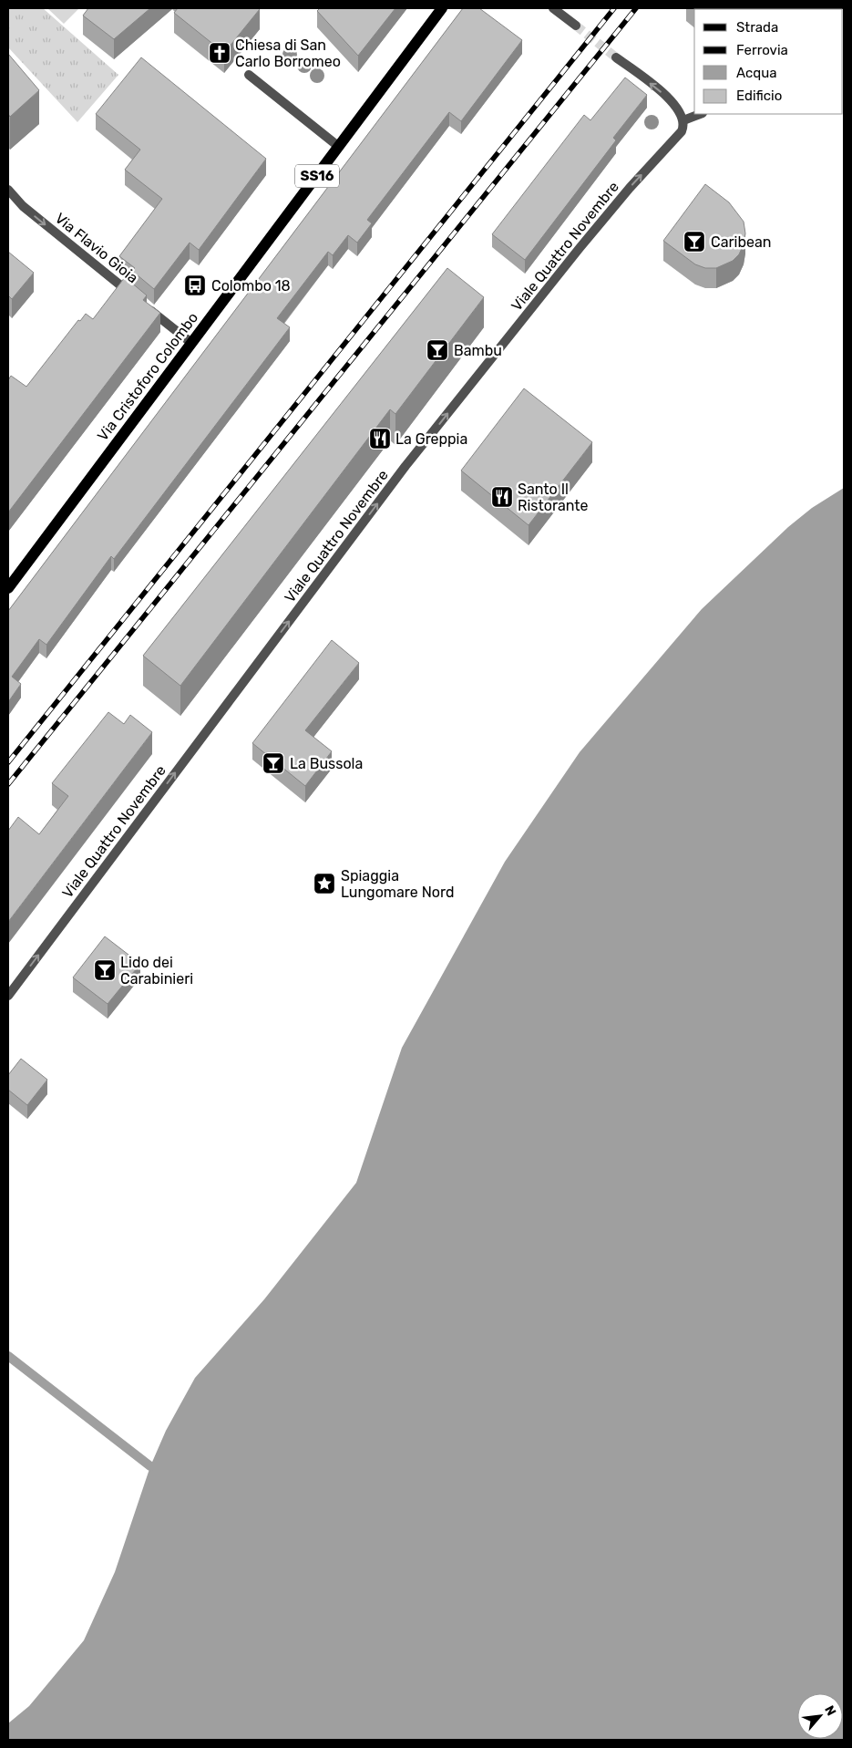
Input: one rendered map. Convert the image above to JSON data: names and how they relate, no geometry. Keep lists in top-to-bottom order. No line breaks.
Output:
{"streets":{"main road":["SS16","Via Cristoforo Colombo"],"street":["Viale Quattro Novembre","Via Flavio Gioia"]},"crossings":[["Via Flavio Gioia","Via Cristoforo Colombo"]],"one_way":["Viale Quattro Novembre","Via Flavio Gioia"],"places":{"church":["Chiesa di San Carlo Borromeo"],"bar":["Caribean","Bambu","La Bussola","Lido dei Carabinieri"],"bus stop":["Colombo 18"],"restaurant":["La Greppia","Santo Il Ristorante"],"place":["Spiaggia Lungomare Nord"]},"legend":["Strada","Ferrovia","Acqua","Edificio"],"north":"top right"}
